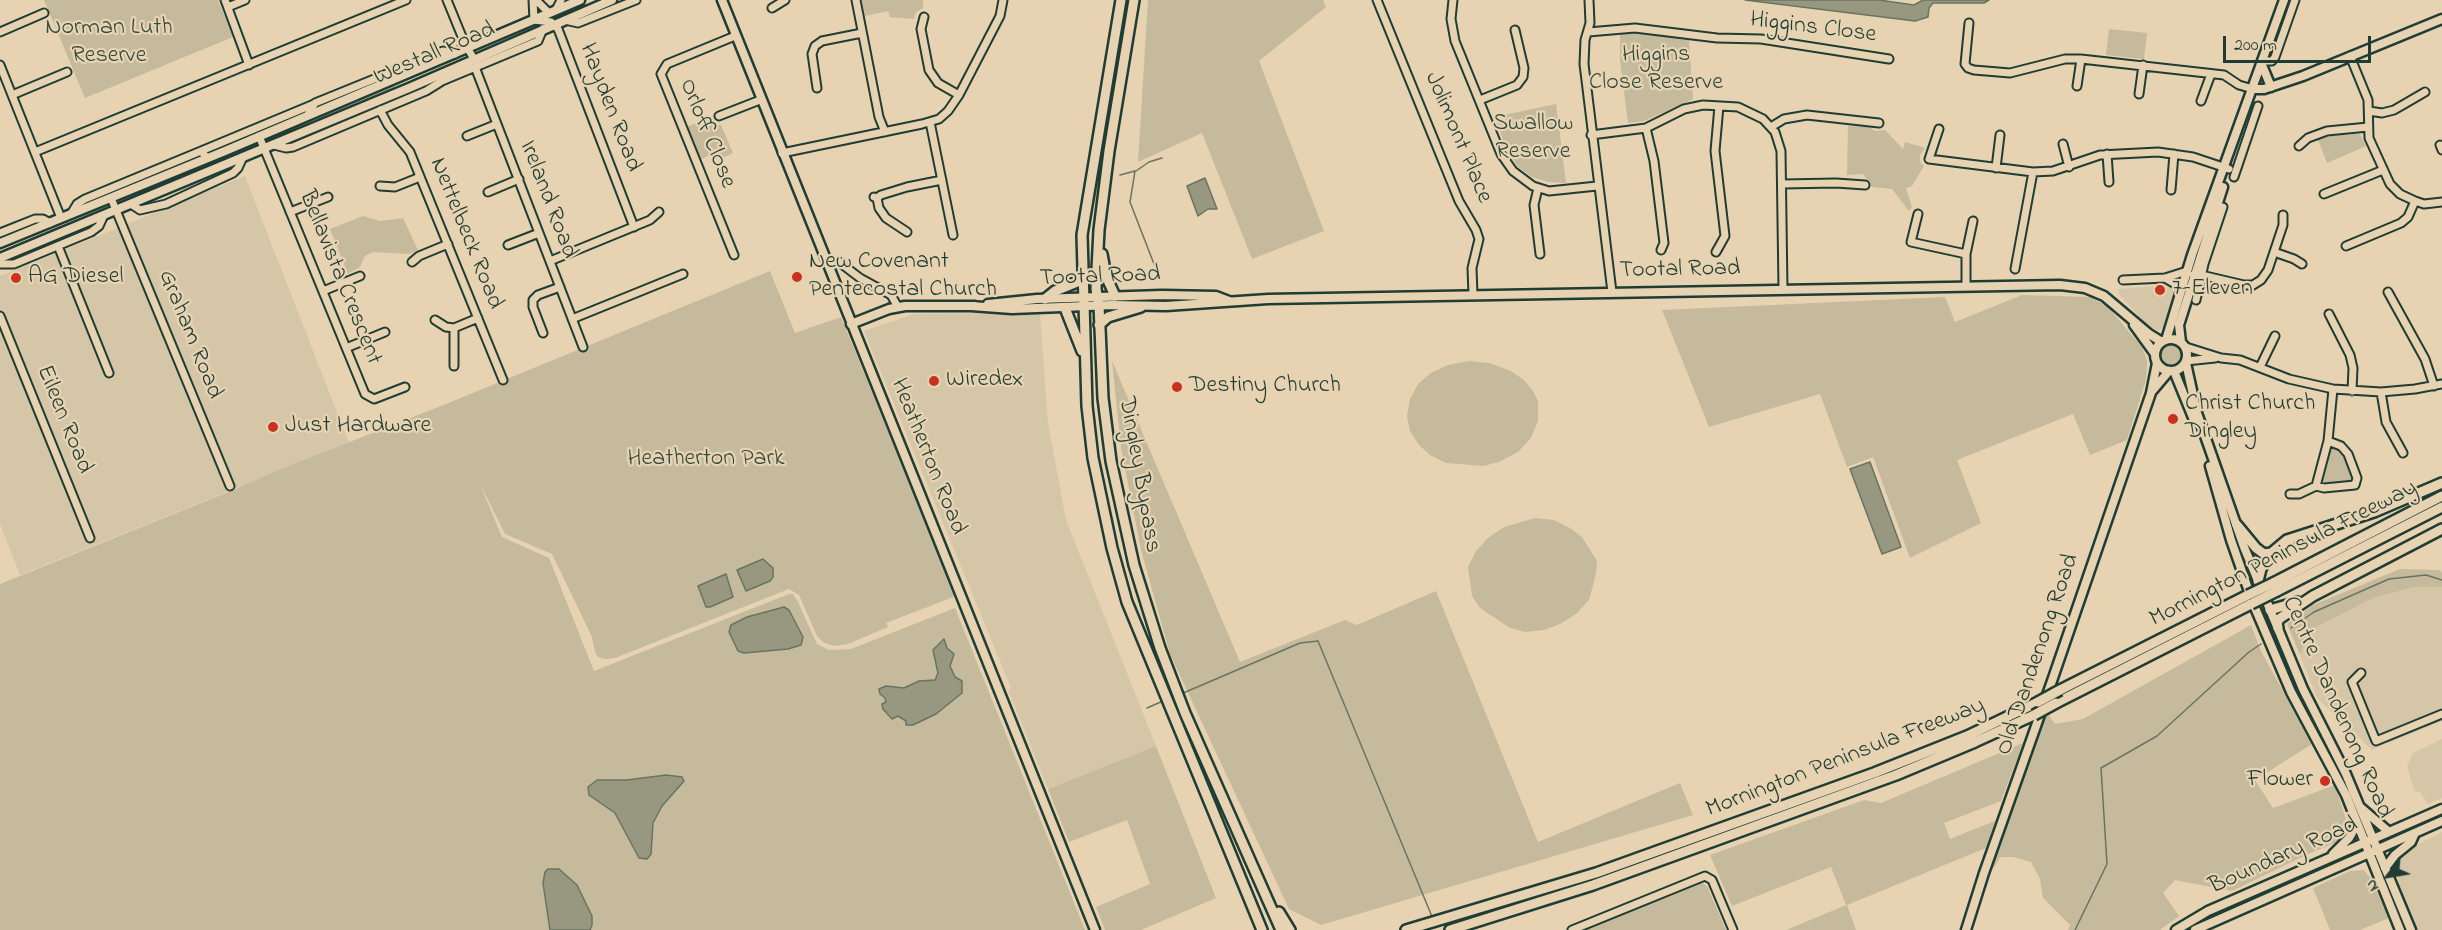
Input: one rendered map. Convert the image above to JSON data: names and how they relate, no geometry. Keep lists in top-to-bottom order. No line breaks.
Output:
{"streets":{"highway":["Dingley Bypass","Mornington Peninsula Freeway"],"main road":["Westall Road","Tootal Road","Heatherton Road","Old Dandenong Road","Centre Dandenong Road","Boundary Road"],"street":["Higgins Close","Hayden Road","Orloff Close","Jolimont Place","Ireland Road","Nettelbeck Road","Bellavista Crescent","Graham Road","Eileen Road"]},"crossings":[["Westall Road","Hayden Road"],["Westall Road","Ireland Road"],["Westall Road","Nettelbeck Road"],["Westall Road","Bellavista Crescent"],["Westall Road","Graham Road"],["Orloff Close","Heatherton Road"],["Jolimont Place","Tootal Road"],["Tootal Road","Heatherton Road"],["Tootal Road","Dingley Bypass"],["Tootal Road","Old Dandenong Road"],["Tootal Road","Centre Dandenong Road"],["Mornington Peninsula Freeway","Centre Dandenong Road"],["Old Dandenong Road","Centre Dandenong Road"],["Centre Dandenong Road","Boundary Road"]],"parks":["Norman Luth Reserve","Higgins Close Reserve","Swallow Reserve","Heatherton Park"],"places":["New Covenant Pentecostal Church","AG Diesel","7-Eleven","Wiredex","Destiny Church","Christ Church Dingley","Just Hardware","Flower"],"scale_bar":"200 m","north":"bottom left"}
